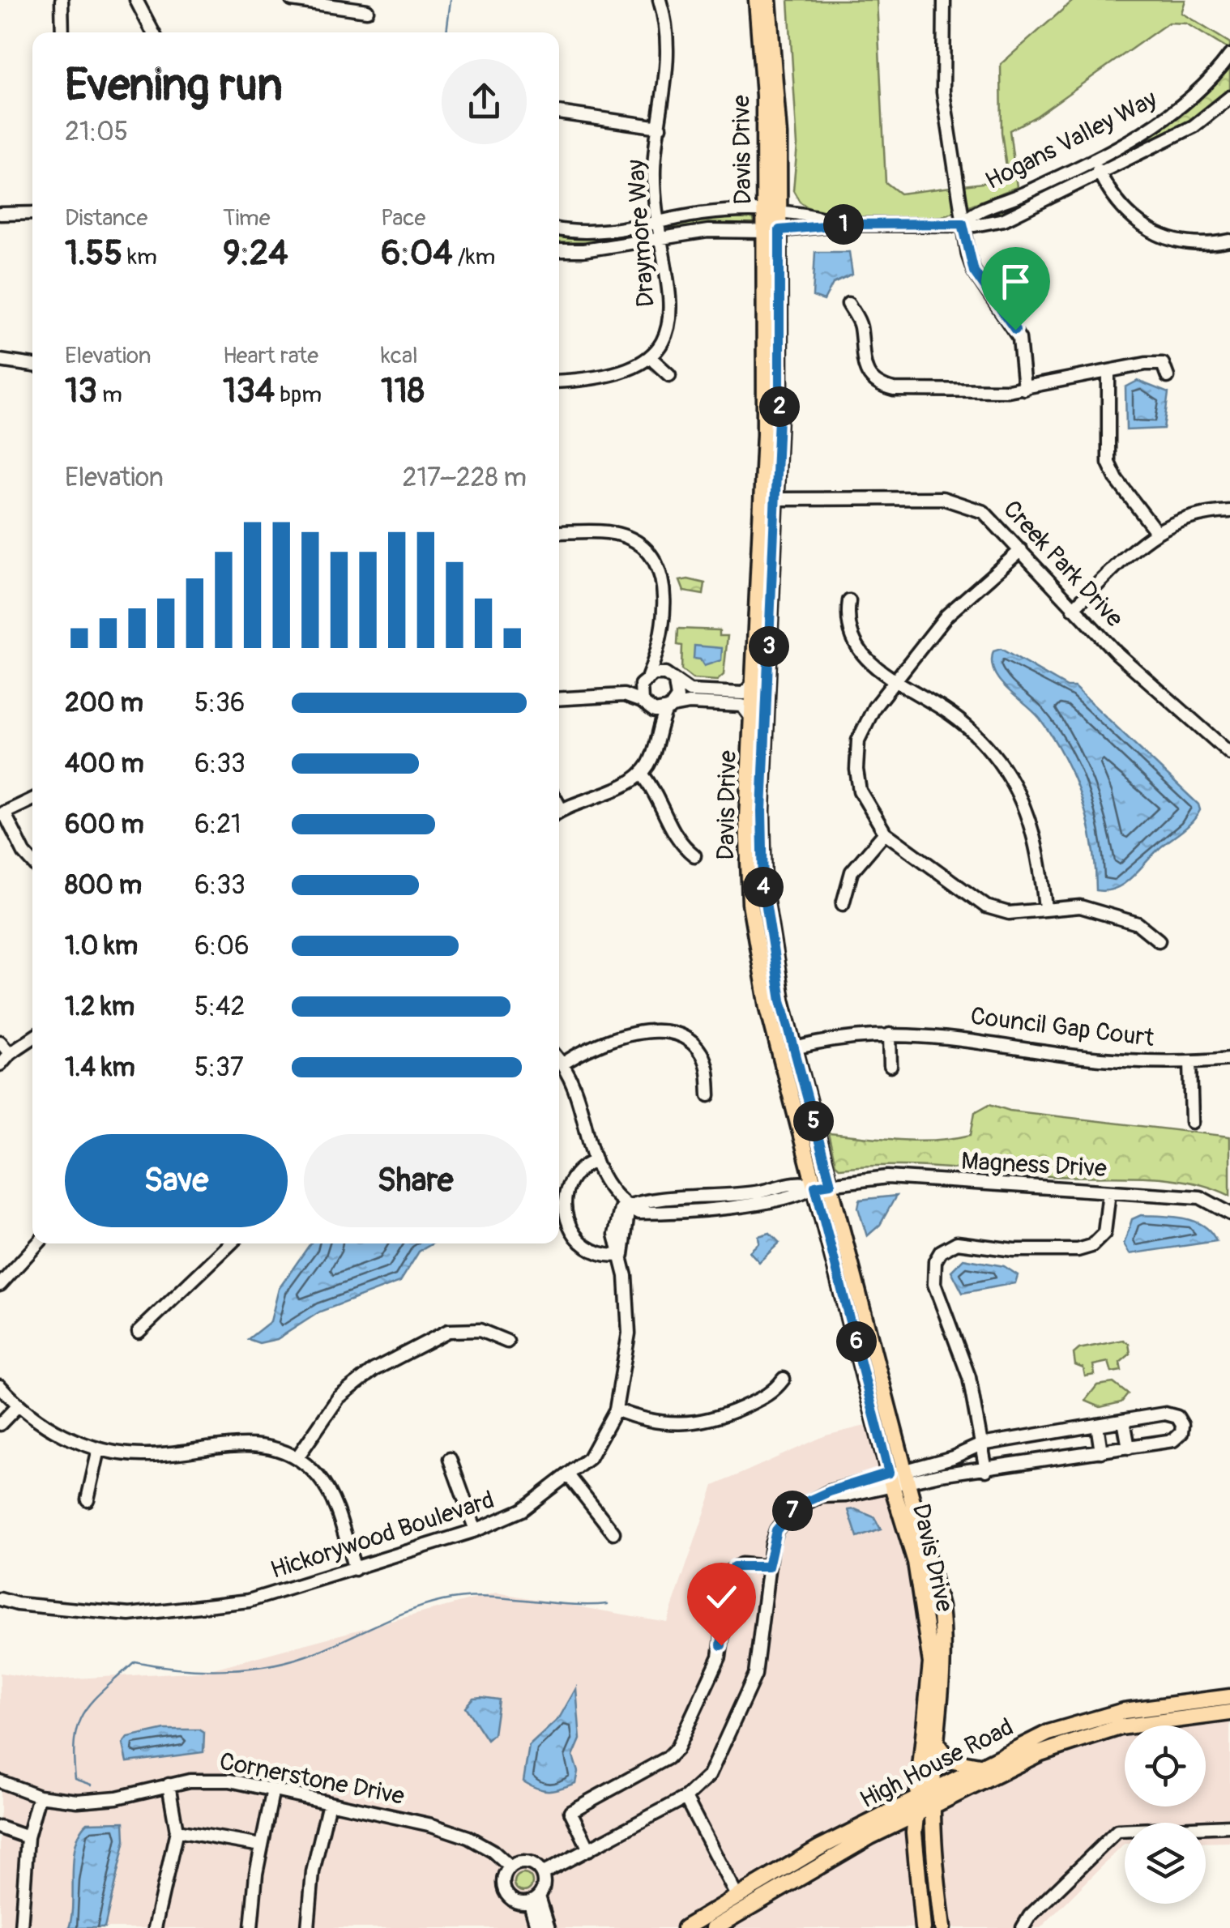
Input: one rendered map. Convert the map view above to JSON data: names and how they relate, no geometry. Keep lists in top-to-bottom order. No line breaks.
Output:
{"streets":{"main road":["Davis Drive","High House Road"],"street":["Hogans Valley Way","Draymore Way","Creek Park Drive","Council Gap Court","Magness Drive","Hickorywood Boulevard","Cornerstone Drive"]},"crossings":[["Hogans Valley Way","Davis Drive"],["Davis Drive","Creek Park Drive"],["Davis Drive","Council Gap Court"],["Davis Drive","Magness Drive"],["Davis Drive","High House Road"],["Magness Drive","Hickorywood Boulevard"]],"page":{"heading":["Evening run","21:05"],"stats":[["Distance","1.55 km"],["Time","9:24"],["Pace","6:04 /km"],["Elevation","13 m"],["Heart rate","134 bpm"],["kcal","118"]],"pins":["1","2","3","4","5","6","7"],"chart":["Elevation","217–228 m"],"list":[{"name":"200 m","note":"5:36"},{"name":"400 m","note":"6:33"},{"name":"600 m","note":"6:21"},{"name":"800 m","note":"6:33"},{"name":"1.0 km","note":"6:06"},{"name":"1.2 km","note":"5:42"},{"name":"1.4 km","note":"5:37"}],"buttons":["Save","Share"]}}
